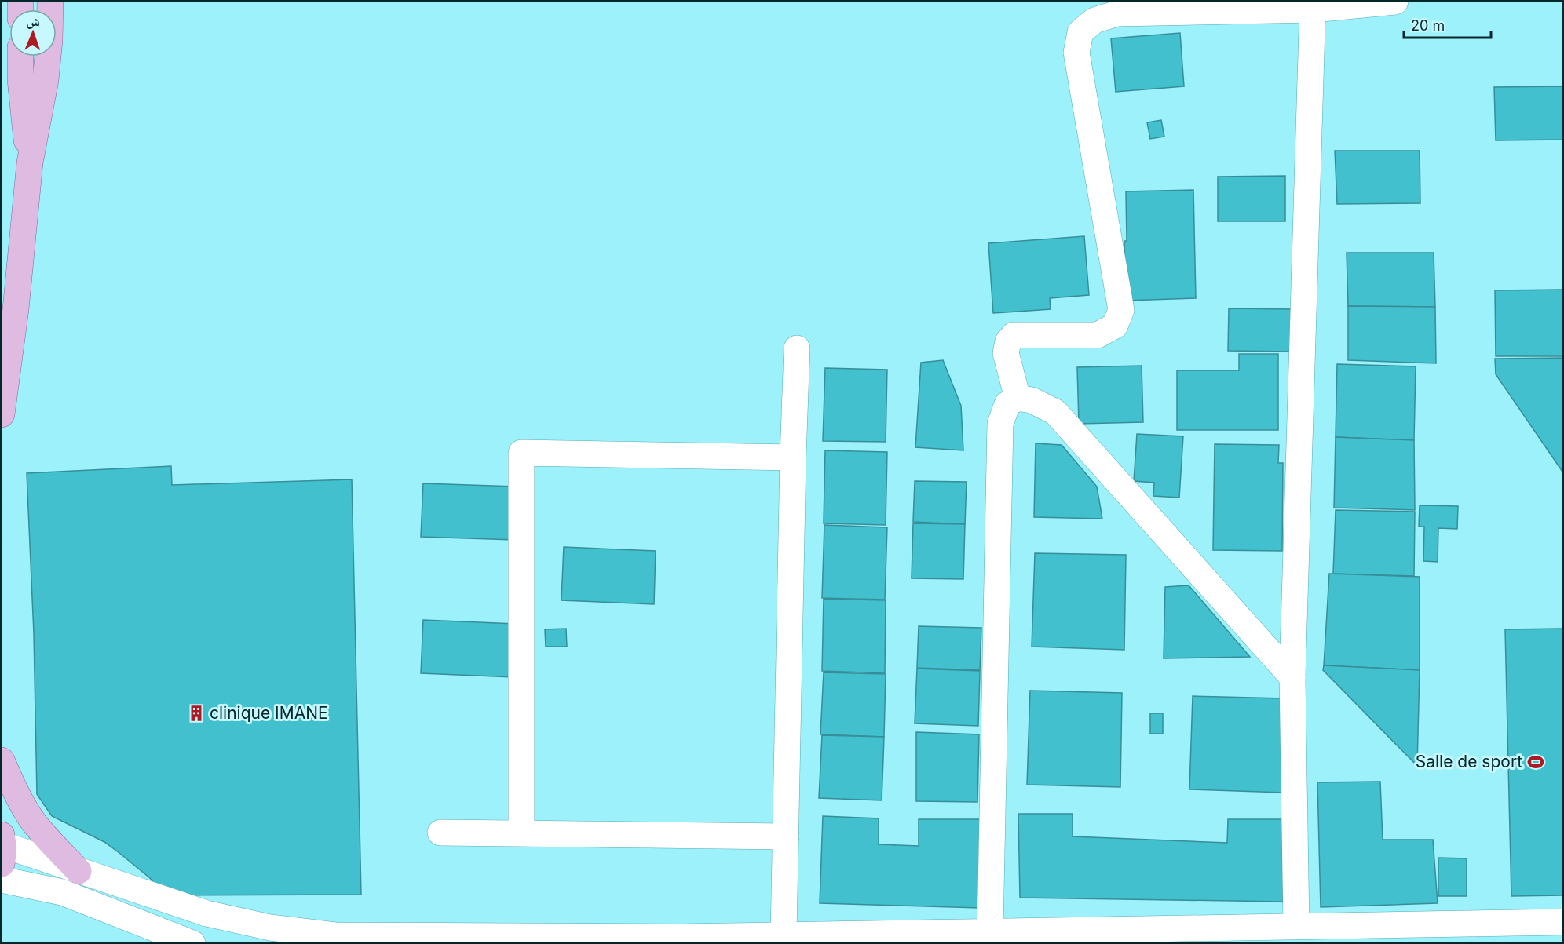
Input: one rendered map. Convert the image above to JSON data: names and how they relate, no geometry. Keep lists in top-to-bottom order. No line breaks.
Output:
{"places":{"building":["clinique IMANE"],"sports":["Salle de sport"]},"scale_bar":"20 m","north":"top"}
